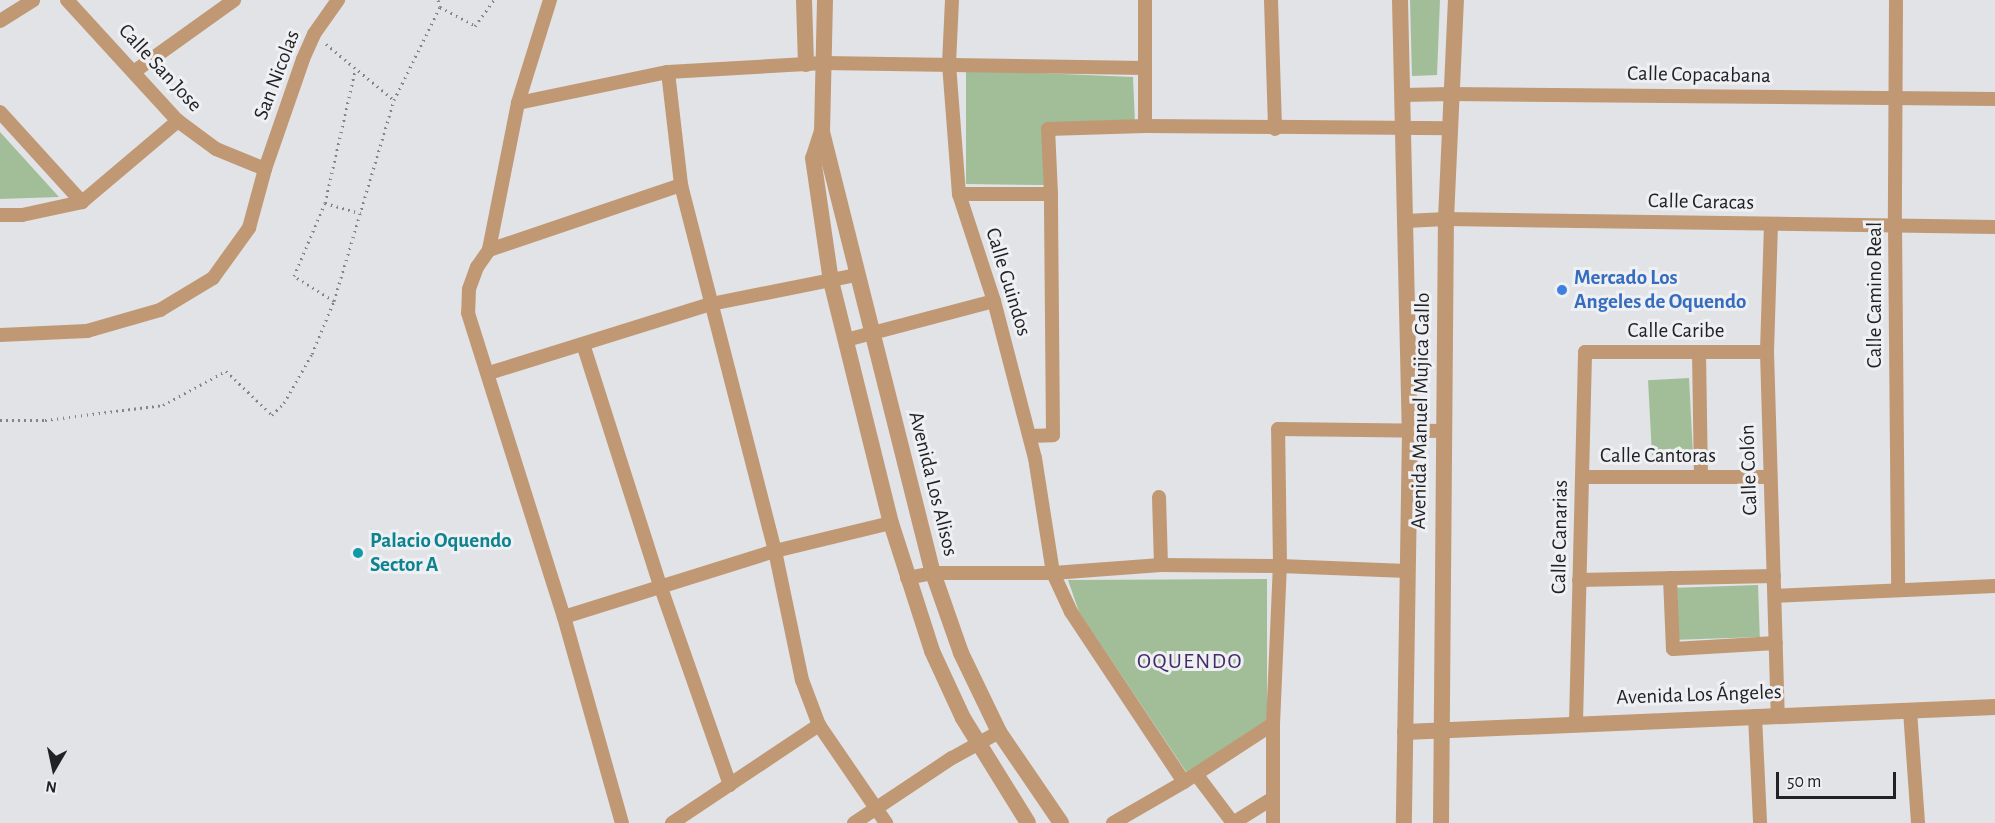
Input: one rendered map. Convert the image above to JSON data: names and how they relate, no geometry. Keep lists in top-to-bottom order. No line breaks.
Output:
{"streets":{"street":["Calle San Jose","San Nicolas","Calle Copacabana","Calle Caracas","Calle Guindos","Calle Camino Real","Calle Caribe","Avenida Manuel Mujica Gallo","Calle Cantoras","Calle Colón","Avenida Los Alisos","Calle Canarias","Avenida Los Ángeles"]},"crossings":[["Calle San Jose","San Nicolas"],["Calle Copacabana","Calle Camino Real"],["Calle Copacabana","Avenida Manuel Mujica Gallo"],["Calle Caracas","Calle Camino Real"],["Calle Caracas","Avenida Manuel Mujica Gallo"],["Calle Caracas","Calle Colón"],["Calle Caribe","Calle Colón"],["Calle Caribe","Calle Canarias"],["Avenida Manuel Mujica Gallo","Avenida Los Ángeles"],["Calle Cantoras","Calle Colón"],["Calle Cantoras","Calle Canarias"],["Calle Colón","Avenida Los Ángeles"],["Calle Canarias","Avenida Los Ángeles"]],"districts":["OQUENDO"],"places":["Mercado Los Angeles de Oquendo","Palacio Oquendo Sector A"],"scale_bar":"50 m","north":"bottom"}
